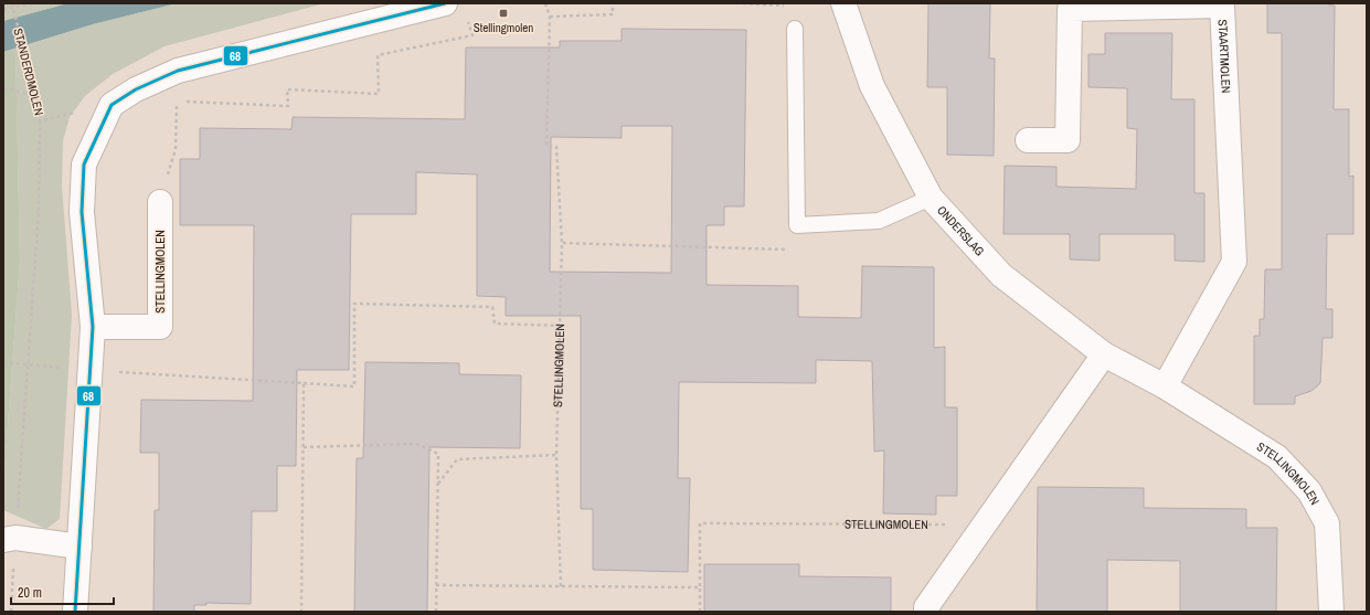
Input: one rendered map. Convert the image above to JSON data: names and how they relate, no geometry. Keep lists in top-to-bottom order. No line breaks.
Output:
{"streets":{"street":["STAARTMOLEN","ONDERSLAG","STELLINGMOLEN"],"path":["STANDERDMOLEN"]},"crossings":[["STAARTMOLEN","ONDERSLAG"],["STAARTMOLEN","STELLINGMOLEN"],["ONDERSLAG","STELLINGMOLEN"]],"places":{"transit":["Stellingmolen"]},"lines":["transit line 68"],"scale_bar":"20 m"}
